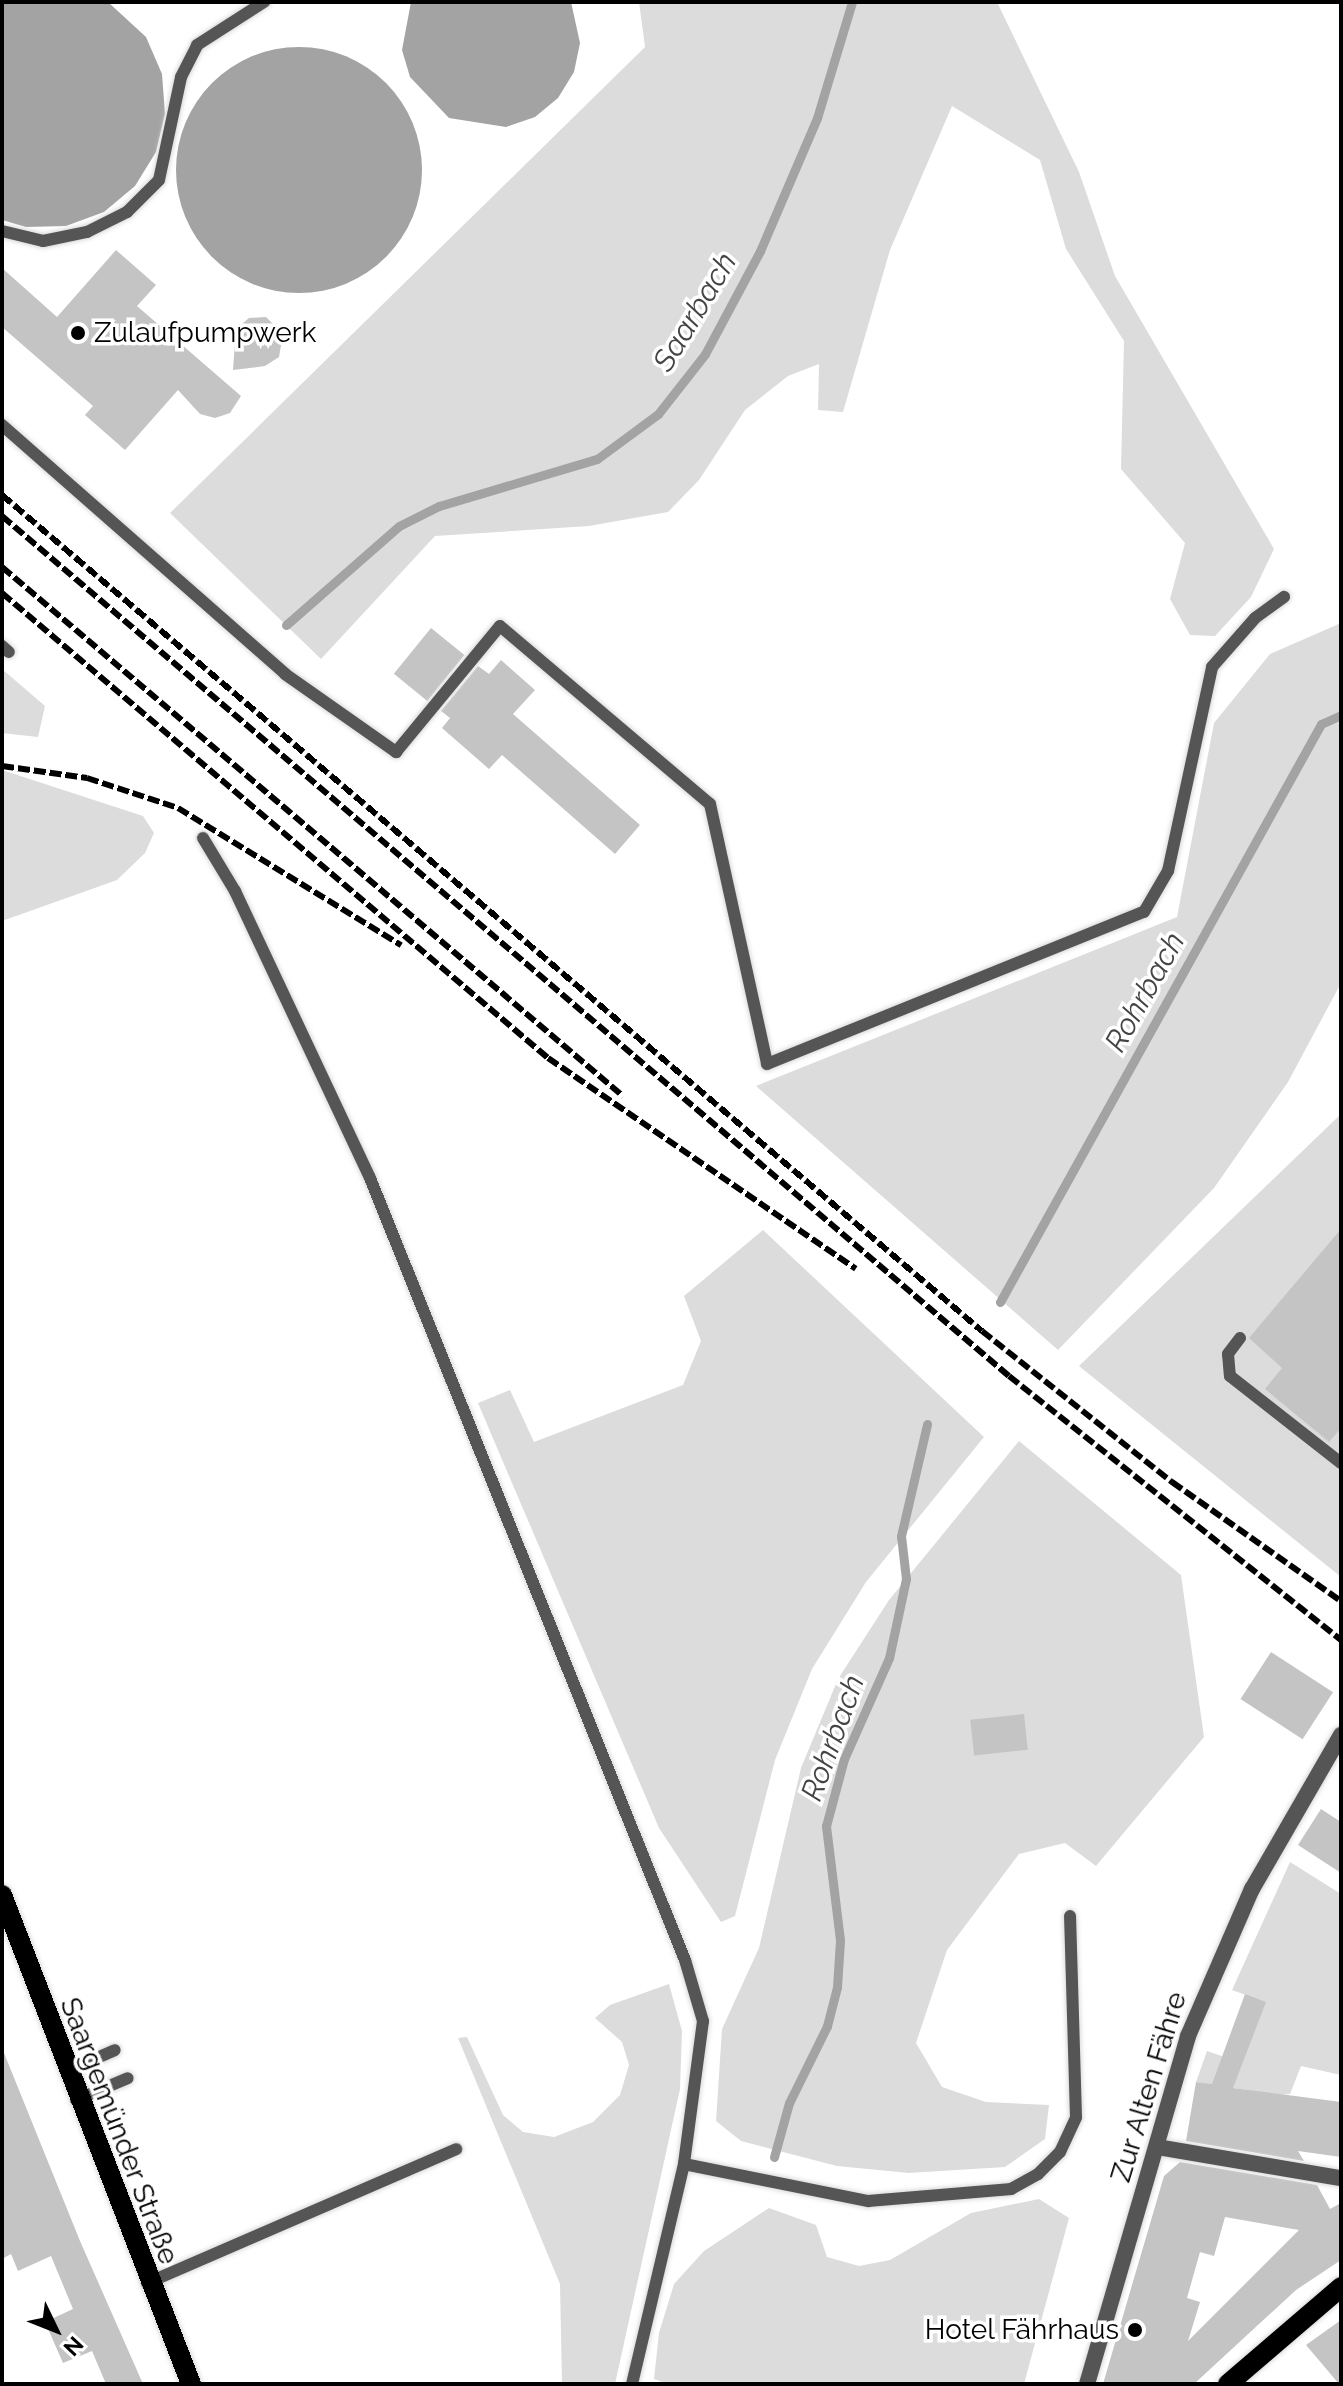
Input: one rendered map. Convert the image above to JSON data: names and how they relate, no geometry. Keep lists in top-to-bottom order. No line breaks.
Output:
{"streets":{"main road":["Saargemünder Straße"],"street":["Zur Alten Fähre"]},"water":["Saarbach","Rohrbach"],"places":["Zulaufpumpwerk","Hotel Fährhaus"],"north":"bottom right"}
